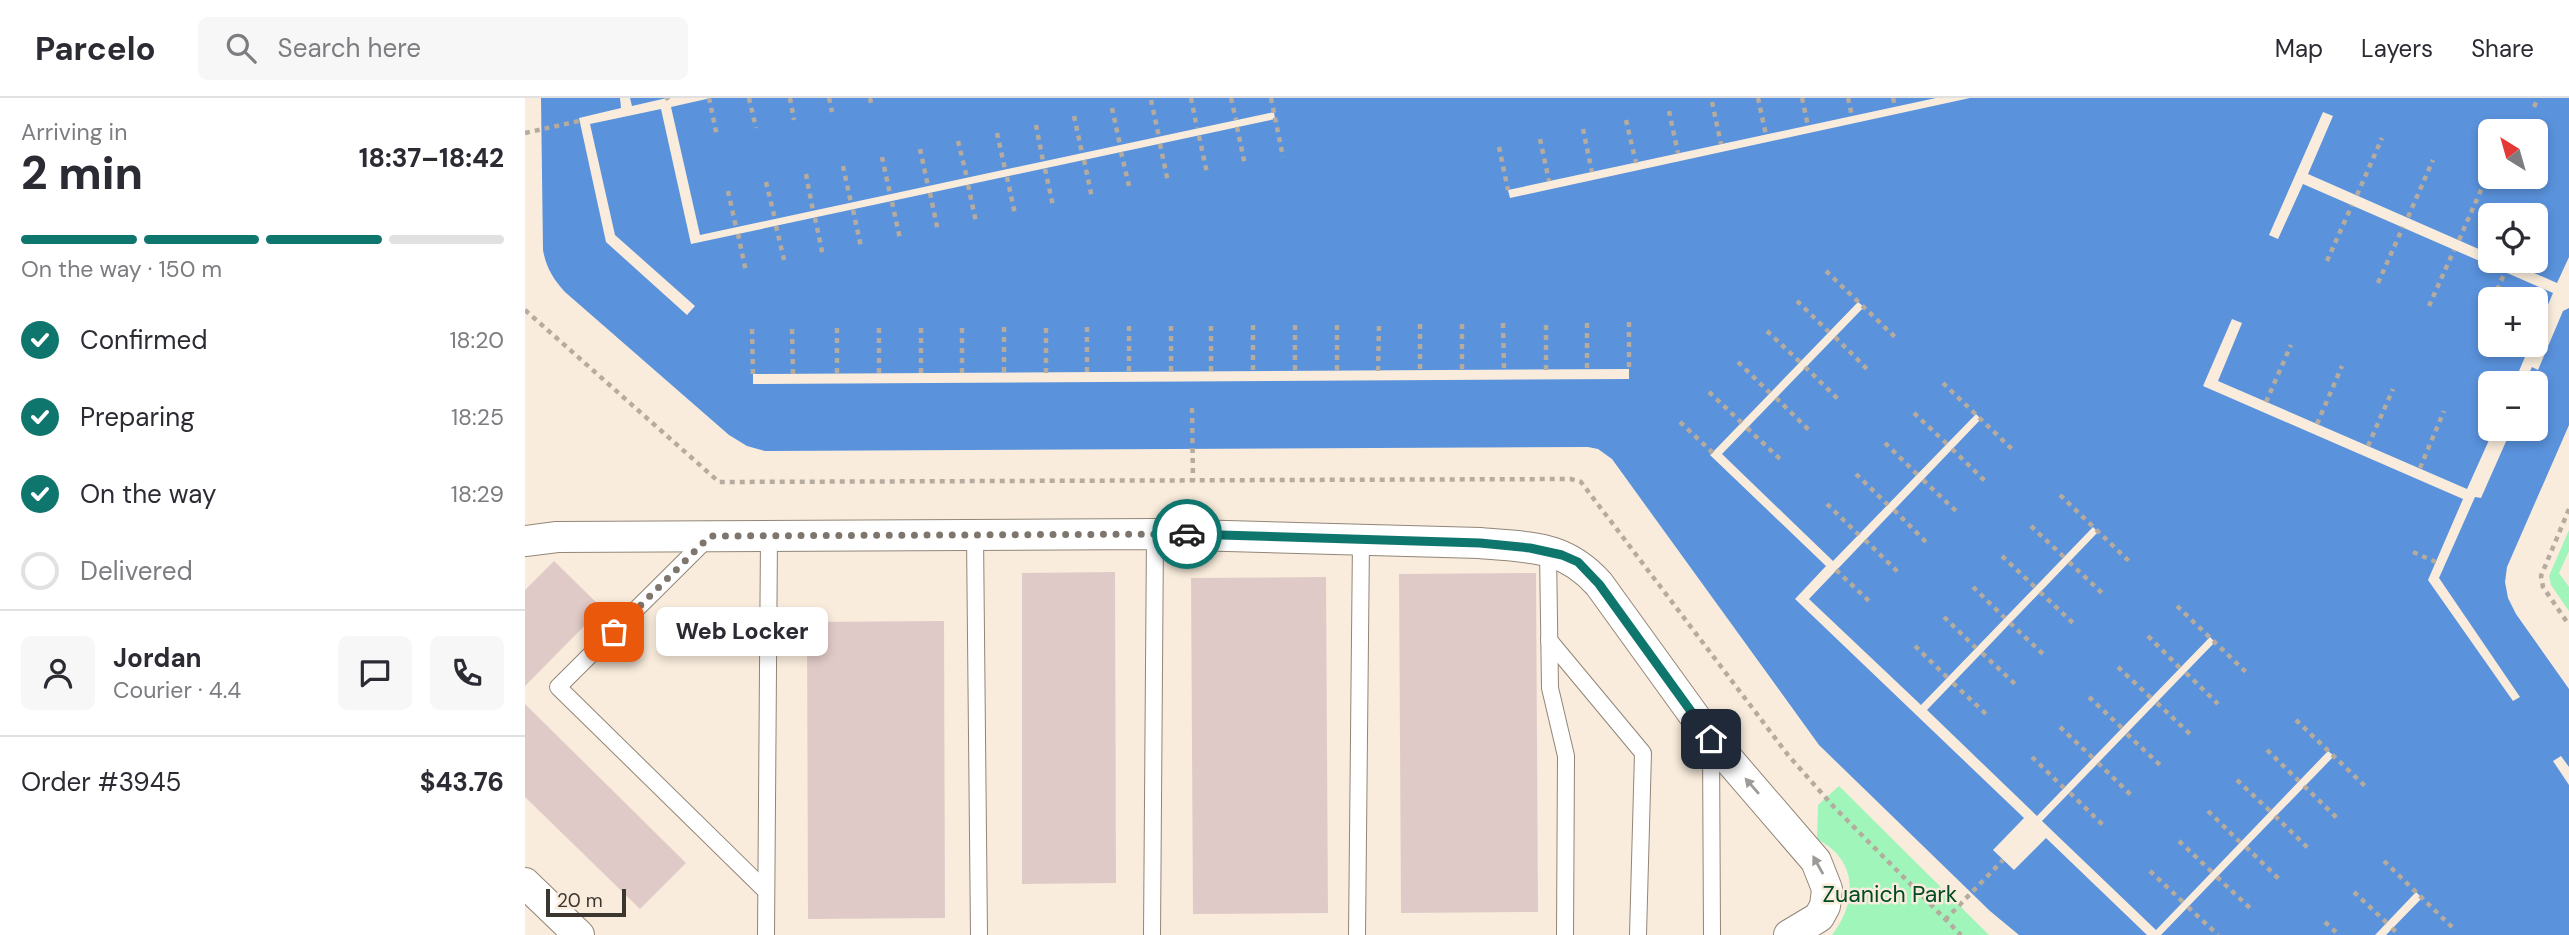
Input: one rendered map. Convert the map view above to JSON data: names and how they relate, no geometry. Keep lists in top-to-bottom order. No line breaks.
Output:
{"parks":["Zuanich Park"],"places":["Web Locker"],"scale_bar":"20 m","north":"top left","page":{"header":"Parcelo","search":"Search here","nav":["Map","Layers","Share"],"heading":["2 min","Arriving in","18:37–18:42"],"panel":["Jordan","Courier · 4.4","Order #3945","$43.76"],"map_buttons":["+","−"],"bar":"On the way · 150 m","list":[["Confirmed","18:20"],["Preparing","18:25"],["On the way","18:29"],"Delivered"],"bubble":"Web Locker","scale":"20 m"}}
